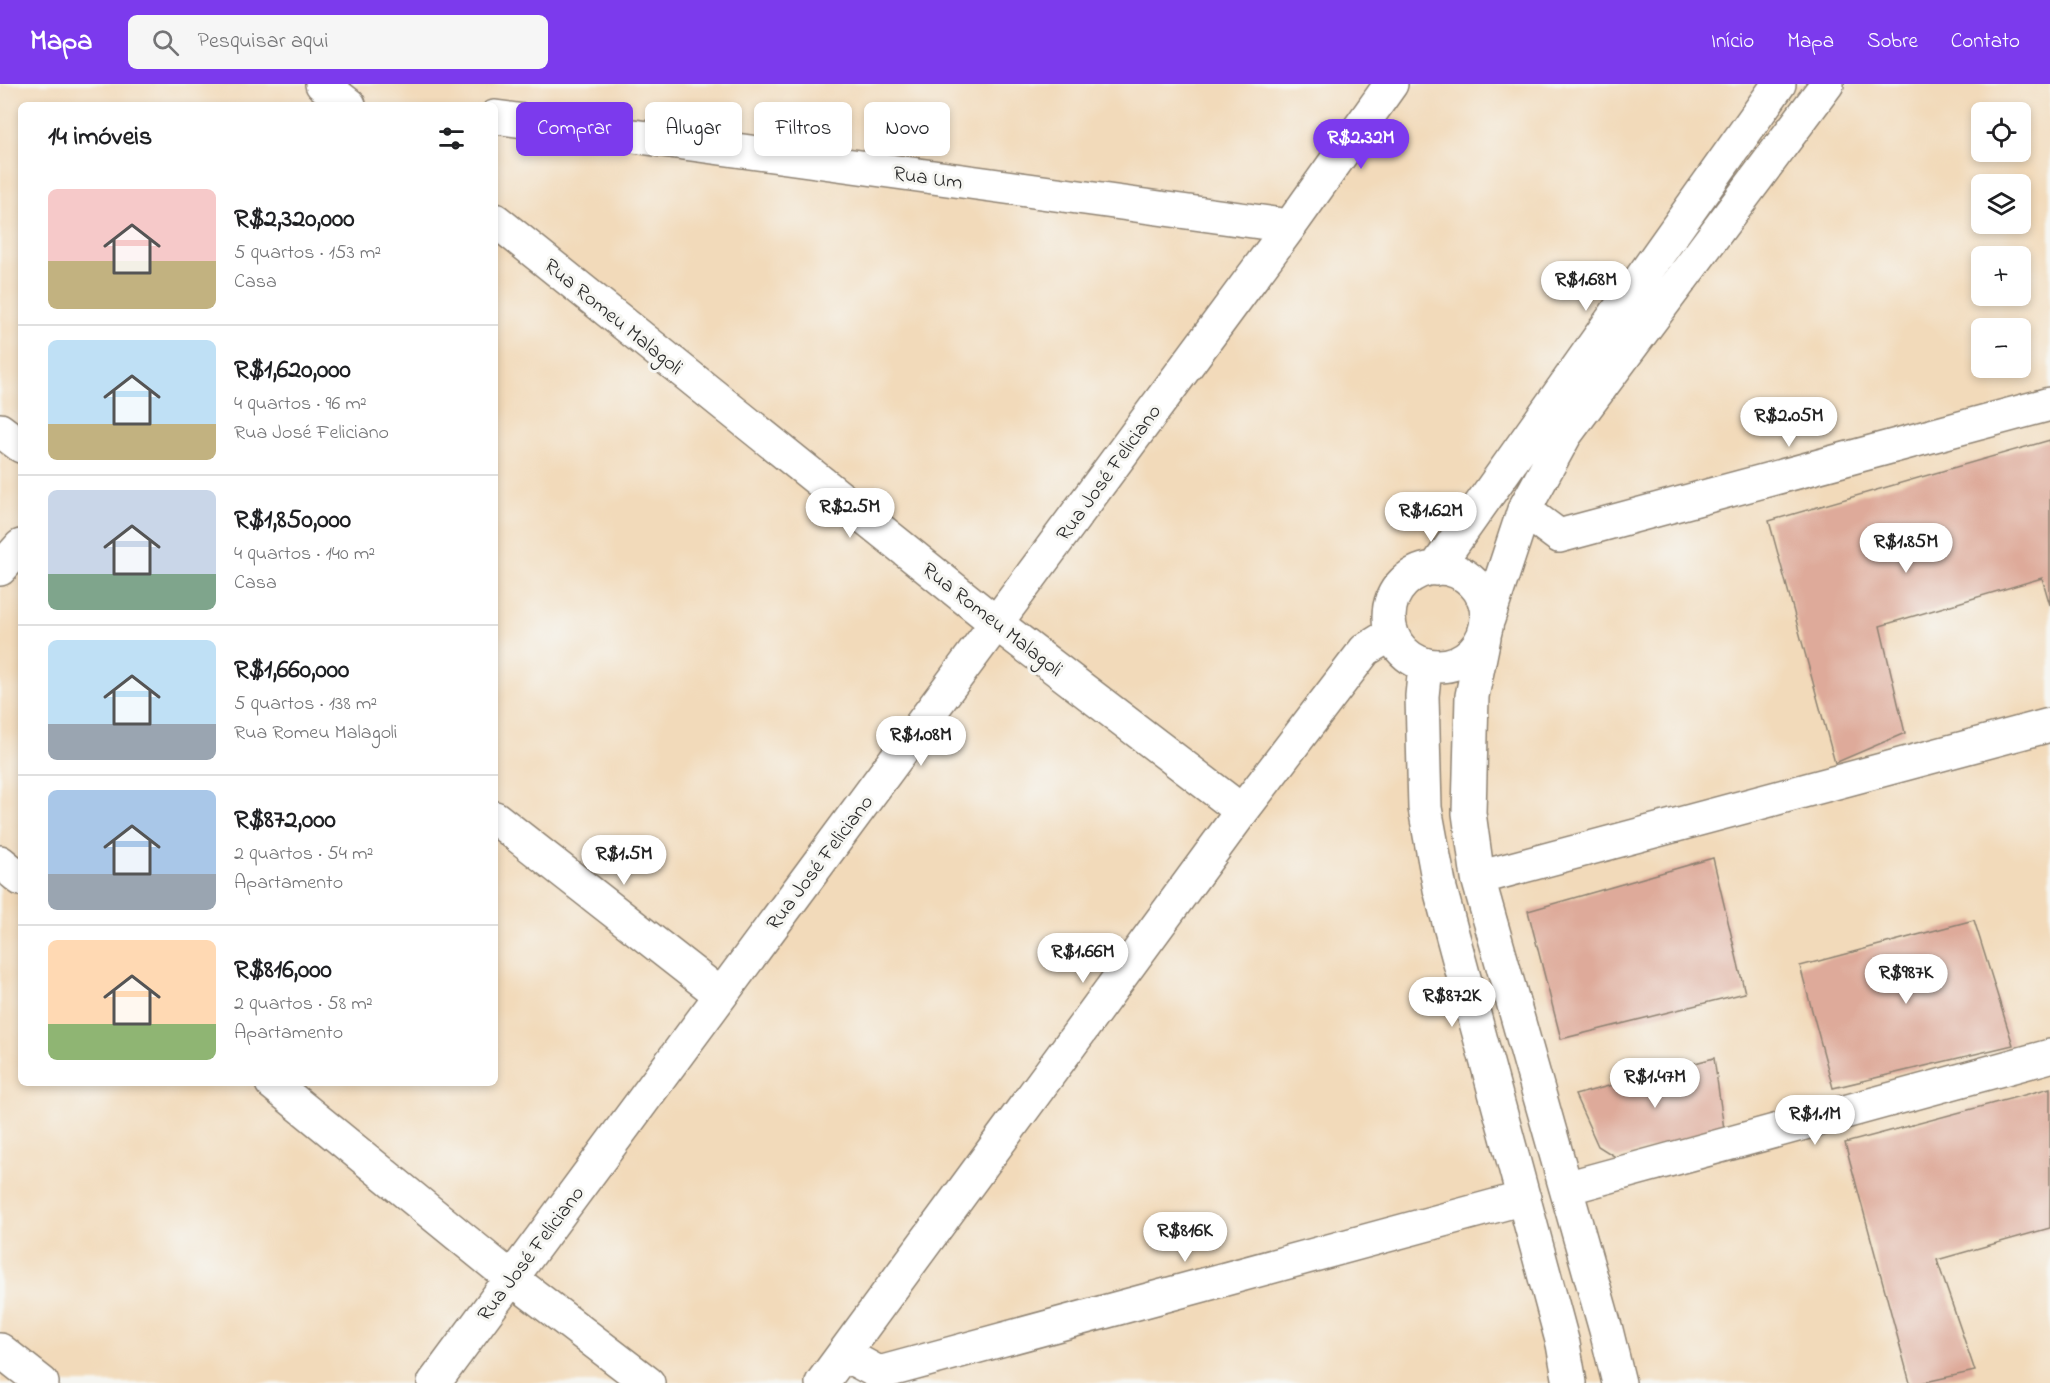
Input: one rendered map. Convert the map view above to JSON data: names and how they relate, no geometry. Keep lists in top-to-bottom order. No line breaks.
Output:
{"streets":{"street":["Rua Um","Rua Romeu Malagoli","Rua José Feliciano"]},"crossings":[["Rua Um","Rua José Feliciano"],["Rua Romeu Malagoli","Rua José Feliciano"]],"page":{"header":"Mapa","search":"Pesquisar aqui","nav":["Início","Mapa","Sobre","Contato"],"map_buttons":["+","−"],"chip":["Comprar","Alugar","Filtros","Novo"],"heading":"14 imóveis","price":["R$2.32M","R$1.68M","R$2.05M","R$2.5M","R$1.62M","R$1.85M","R$1.08M","R$1.5M","R$1.66M","R$987K","R$872K","R$1.47M","R$1.1M","R$816K"],"list":[{"name":"R$2,320,000","note":"5 quartos · 153 m² · Casa"},{"name":"R$1,620,000","note":"4 quartos · 96 m² · Rua José Feliciano"},{"name":"R$1,850,000","note":"4 quartos · 140 m² · Casa"},{"name":"R$1,660,000","note":"5 quartos · 138 m² · Rua Romeu Malagoli"},{"name":"R$872,000","note":"2 quartos · 54 m² · Apartamento"},{"name":"R$816,000","note":"2 quartos · 58 m² · Apartamento"}]}}
